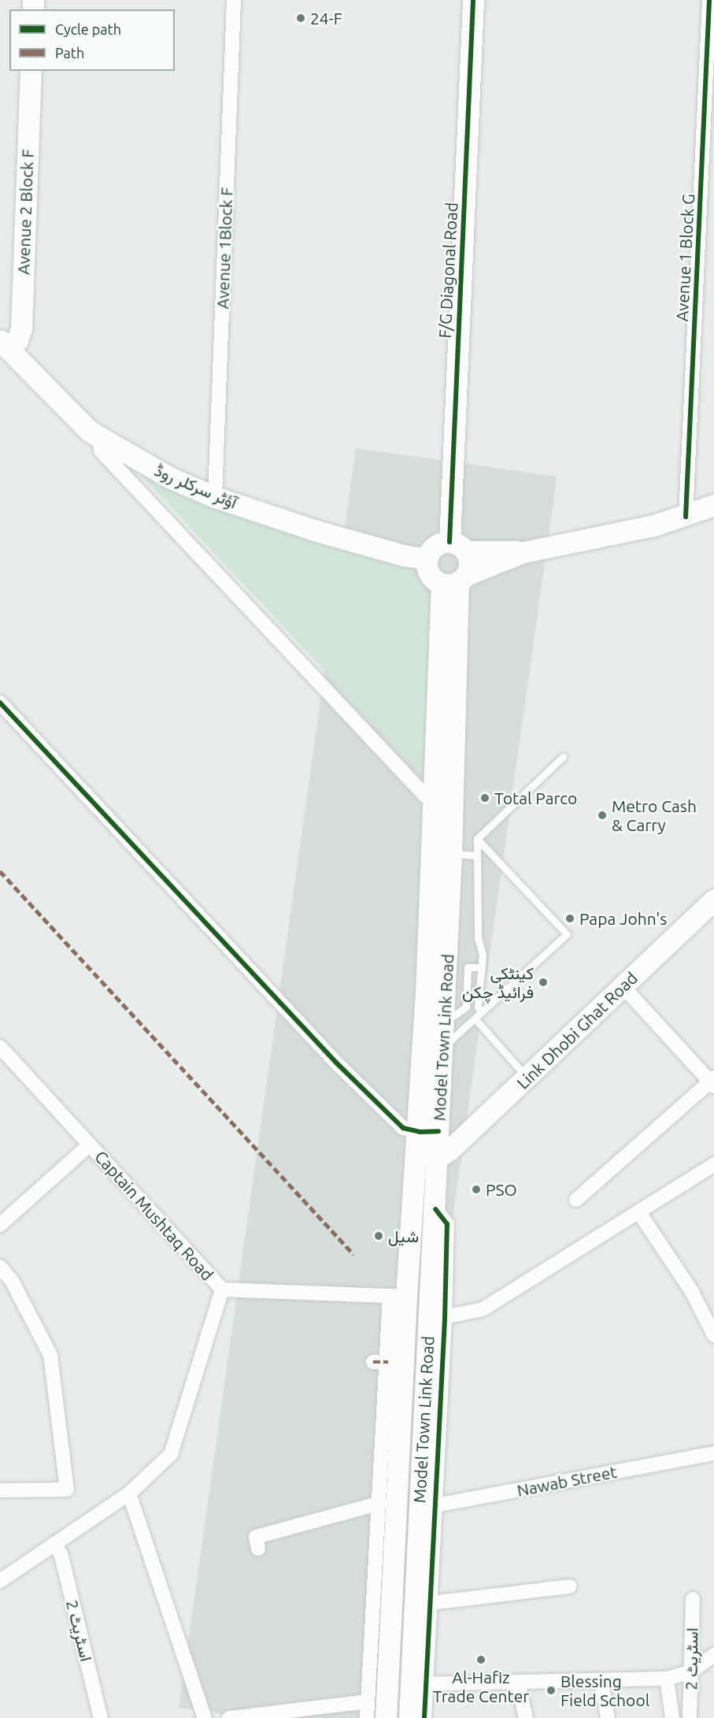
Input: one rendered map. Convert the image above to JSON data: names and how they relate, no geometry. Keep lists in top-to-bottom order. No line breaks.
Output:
{"streets":{"main road":["Avenue 2 Block F","F/G Diagonal Road","آؤٹر سرکلر روڈ","Link Dhobi Ghat Road","Model Town Link Road"],"street":["Avenue 1Block F","Avenue 1 Block G","Captain Mushtaq Road","Nawab Street","اسٹریٹ 2"]},"crossings":[["Avenue 2 Block F","آؤٹر سرکلر روڈ"],["Avenue 1Block F","آؤٹر سرکلر روڈ"],["F/G Diagonal Road","آؤٹر سرکلر روڈ"],["F/G Diagonal Road","Model Town Link Road"],["آؤٹر سرکلر روڈ","Model Town Link Road"],["Link Dhobi Ghat Road","Model Town Link Road"],["Model Town Link Road","Captain Mushtaq Road"],["Model Town Link Road","Nawab Street"]],"places":["24-F","Total Parco","Metro Cash & Carry","Papa John's","کینٹکی فرائیڈ چکن","PSO","شیل","Al-Hafiz Trade Center","Blessing Field School"],"legend":["Cycle path","Path"]}
